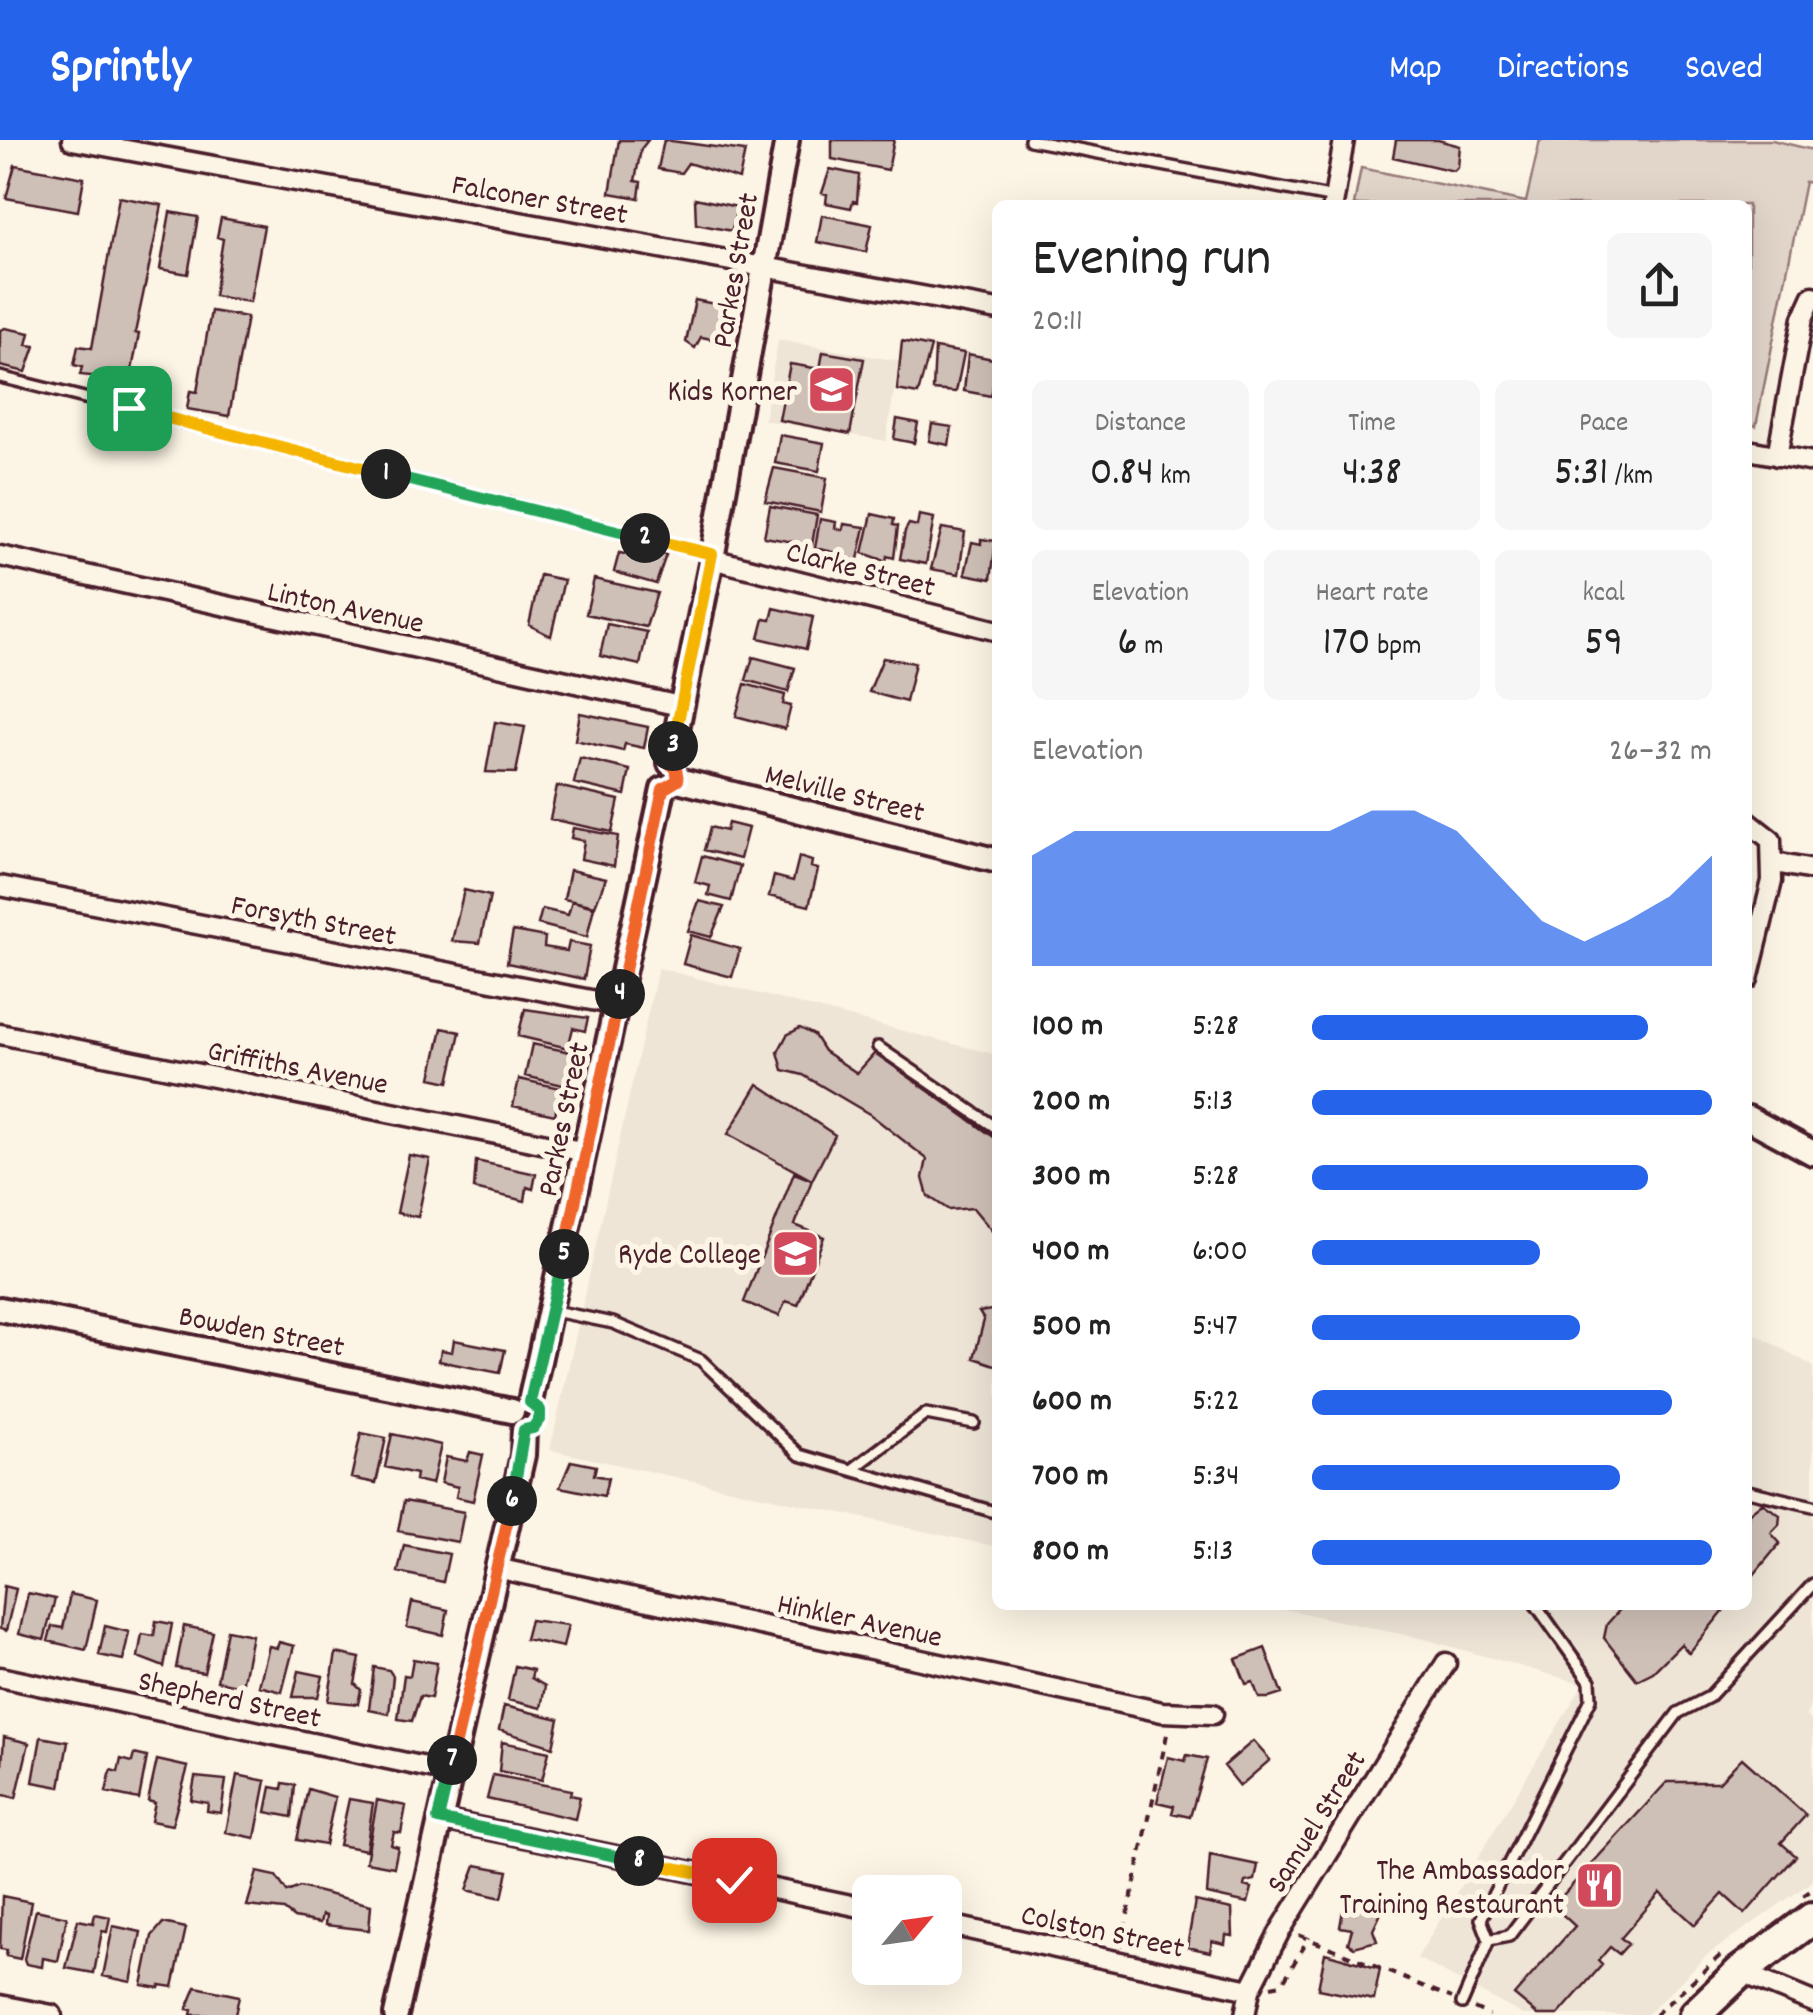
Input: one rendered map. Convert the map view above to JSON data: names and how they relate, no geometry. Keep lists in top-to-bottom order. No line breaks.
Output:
{"streets":{"street":["Falconer Street","Parkes Street","Clarke Street","Linton Avenue","Melville Street","Forsyth Street","Griffiths Avenue","Bowden Street","Hinkler Avenue","Shepherd Street","Samuel Street","Colston Street"]},"crossings":[["Falconer Street","Parkes Street"],["Parkes Street","Clarke Street"],["Parkes Street","Linton Avenue"],["Parkes Street","Melville Street"],["Parkes Street","Forsyth Street"],["Parkes Street","Griffiths Avenue"],["Parkes Street","Bowden Street"],["Parkes Street","Hinkler Avenue"],["Parkes Street","Shepherd Street"],["Samuel Street","Colston Street"]],"places":{"school or university":["Kids Korner","Ryde College"],"restaurant":["The Ambassador Training Restaurant"]},"north":"top right","page":{"header":"Sprintly","nav":["Map","Directions","Saved"],"heading":["Evening run","20:11"],"stats":[["Distance","0.84 km"],["Time","4:38"],["Pace","5:31 /km"],["Elevation","6 m"],["Heart rate","170 bpm"],["kcal","59"]],"pins":["1","2","3","4","5","6","7","8"],"chart":["Elevation","26–32 m"],"list":[{"name":"100 m","note":"5:28"},{"name":"200 m","note":"5:13"},{"name":"300 m","note":"5:28"},{"name":"400 m","note":"6:00"},{"name":"500 m","note":"5:47"},{"name":"600 m","note":"5:22"},{"name":"700 m","note":"5:34"},{"name":"800 m","note":"5:13"}]}}
